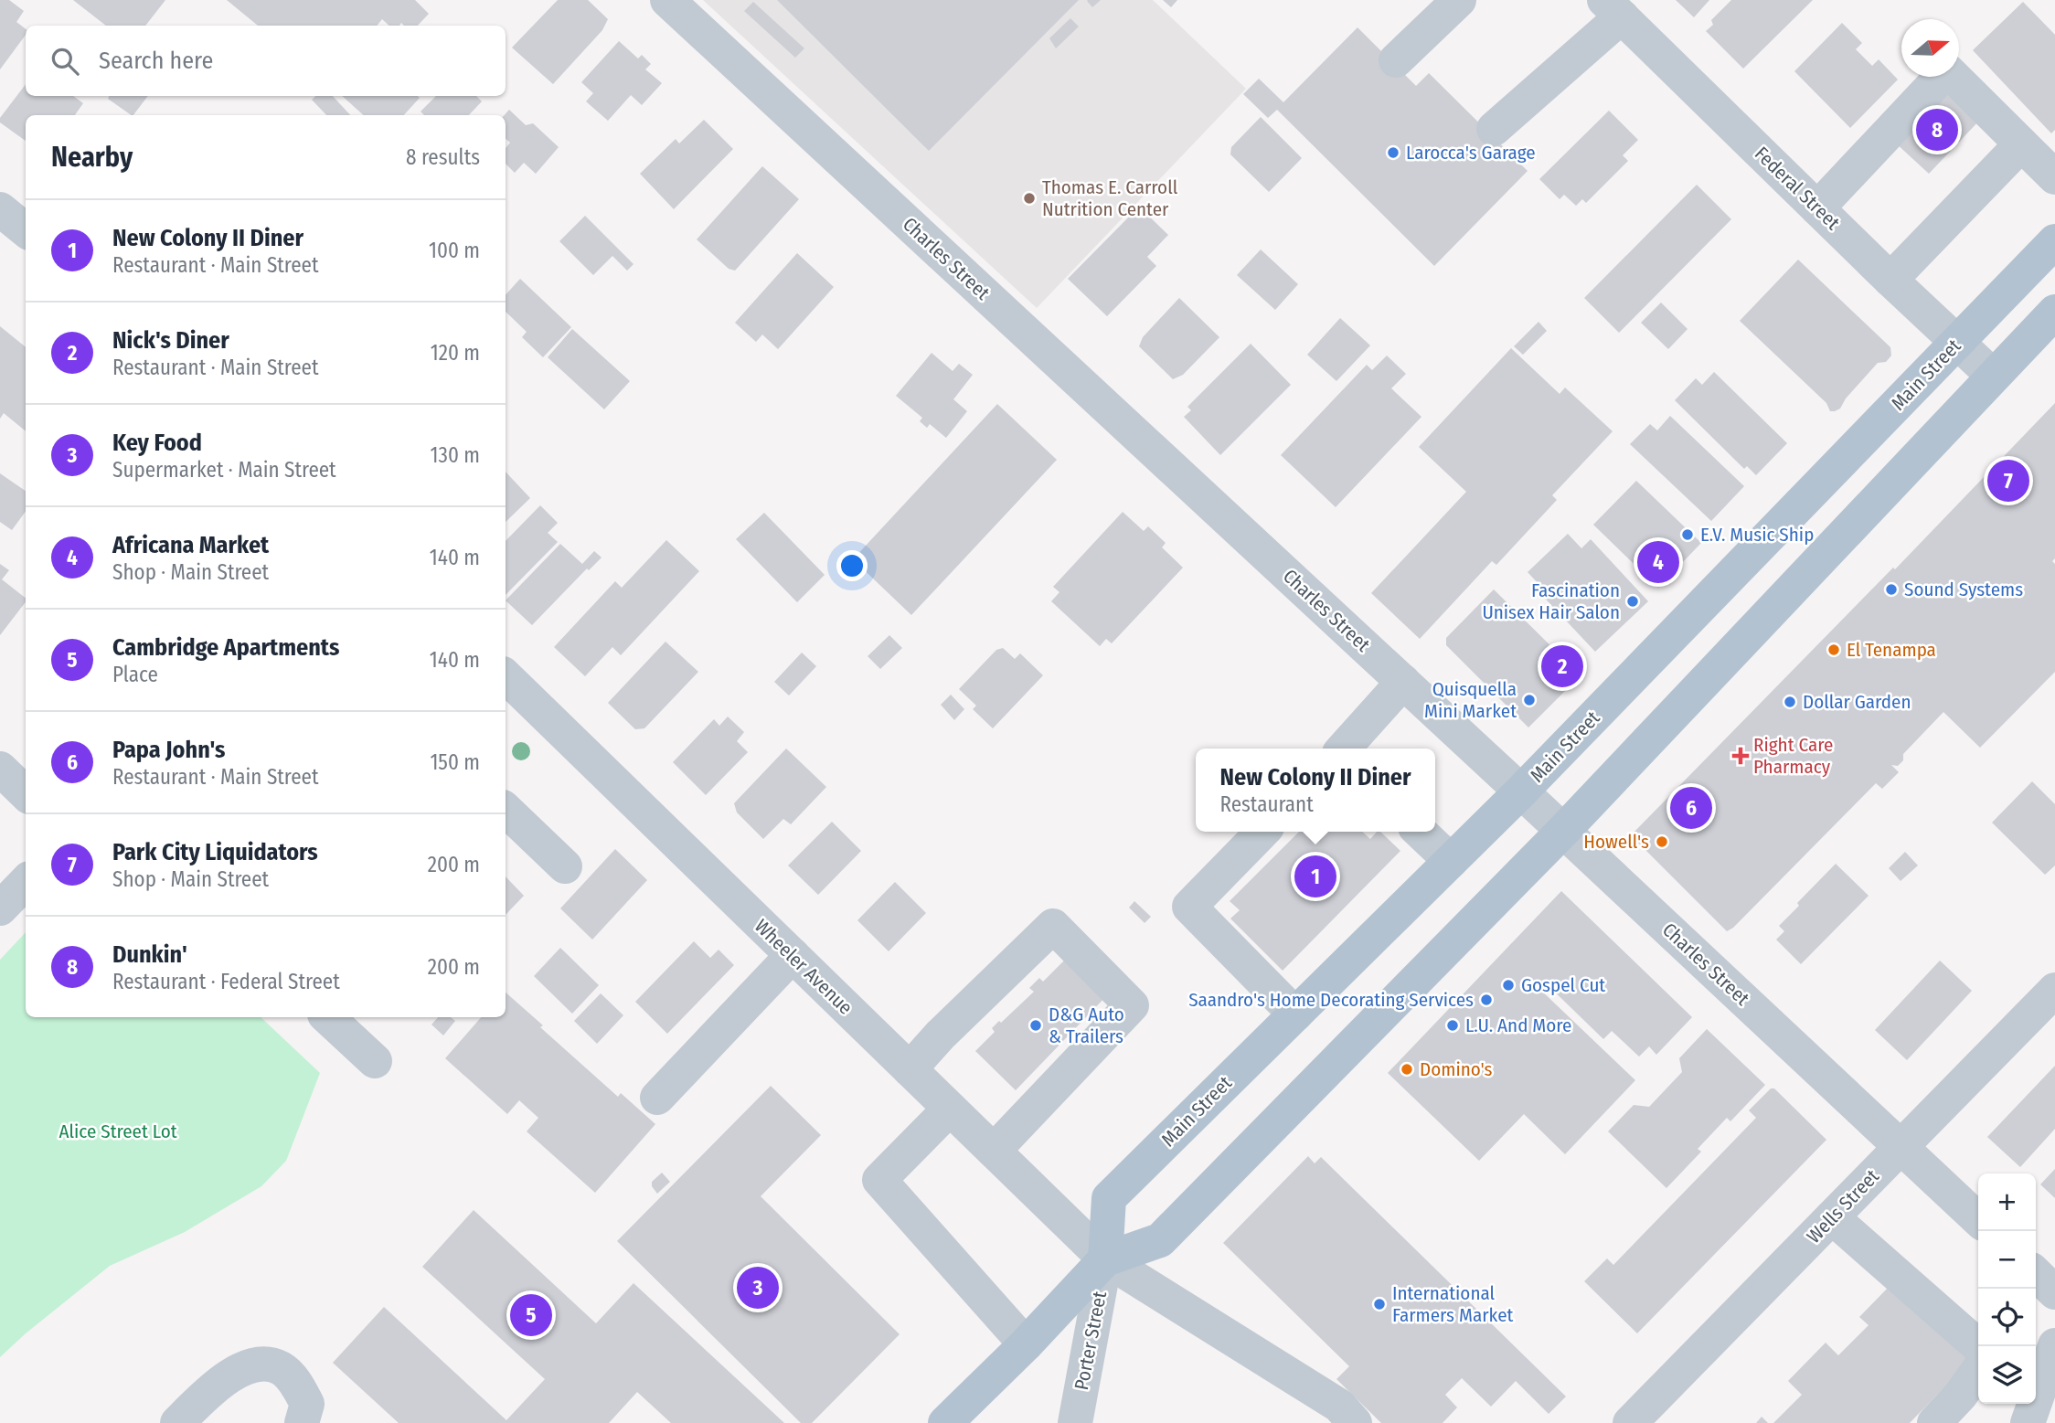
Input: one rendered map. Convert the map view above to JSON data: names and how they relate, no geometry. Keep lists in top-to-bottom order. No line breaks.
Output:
{"streets":{"main road":["Main Street"],"street":["Federal Street","Charles Street","Wheeler Avenue","Wells Street","Porter Street"]},"crossings":[["Federal Street","Main Street"],["Charles Street","Main Street"],["Charles Street","Wells Street"],["Main Street","Wheeler Avenue"],["Main Street","Porter Street"],["Wheeler Avenue","Porter Street"]],"parks":["Alice Street Lot"],"places":{"other":["Larocca's Garage","Thomas E. Carroll Nutrition Center","E.V. Music Ship","Sound Systems","Fascination Unisex Hair Salon","El Tenampa","Quisquella Mini Market","Dollar Garden","Howell's","Gospel Cut","Saandro's Home Decorating Services","D&G Auto & Trailers","L.U. And More","Domino's","International Farmers Market"],"health":["Right Care Pharmacy"]},"north":"right","page":{"search":"Search here","pins":["8","7","4","2","6","1","3","5"],"heading":["Nearby","8 results"],"list":[{"mark":"1","name":"New Colony II Diner","note":"Restaurant · Main Street","value":"100 m"},{"mark":"2","name":"Nick's Diner","note":"Restaurant · Main Street","value":"120 m"},{"mark":"3","name":"Key Food","note":"Supermarket · Main Street","value":"130 m"},{"mark":"4","name":"Africana Market","note":"Shop · Main Street","value":"140 m"},{"mark":"5","name":"Cambridge Apartments","note":"Place","value":"140 m"},{"mark":"6","name":"Papa John's","note":"Restaurant · Main Street","value":"150 m"},{"mark":"7","name":"Park City Liquidators","note":"Shop · Main Street","value":"200 m"},{"mark":"8","name":"Dunkin'","note":"Restaurant · Federal Street","value":"200 m"}],"popup":["New Colony II Diner","Restaurant"],"map_buttons":["+","−"]}}
